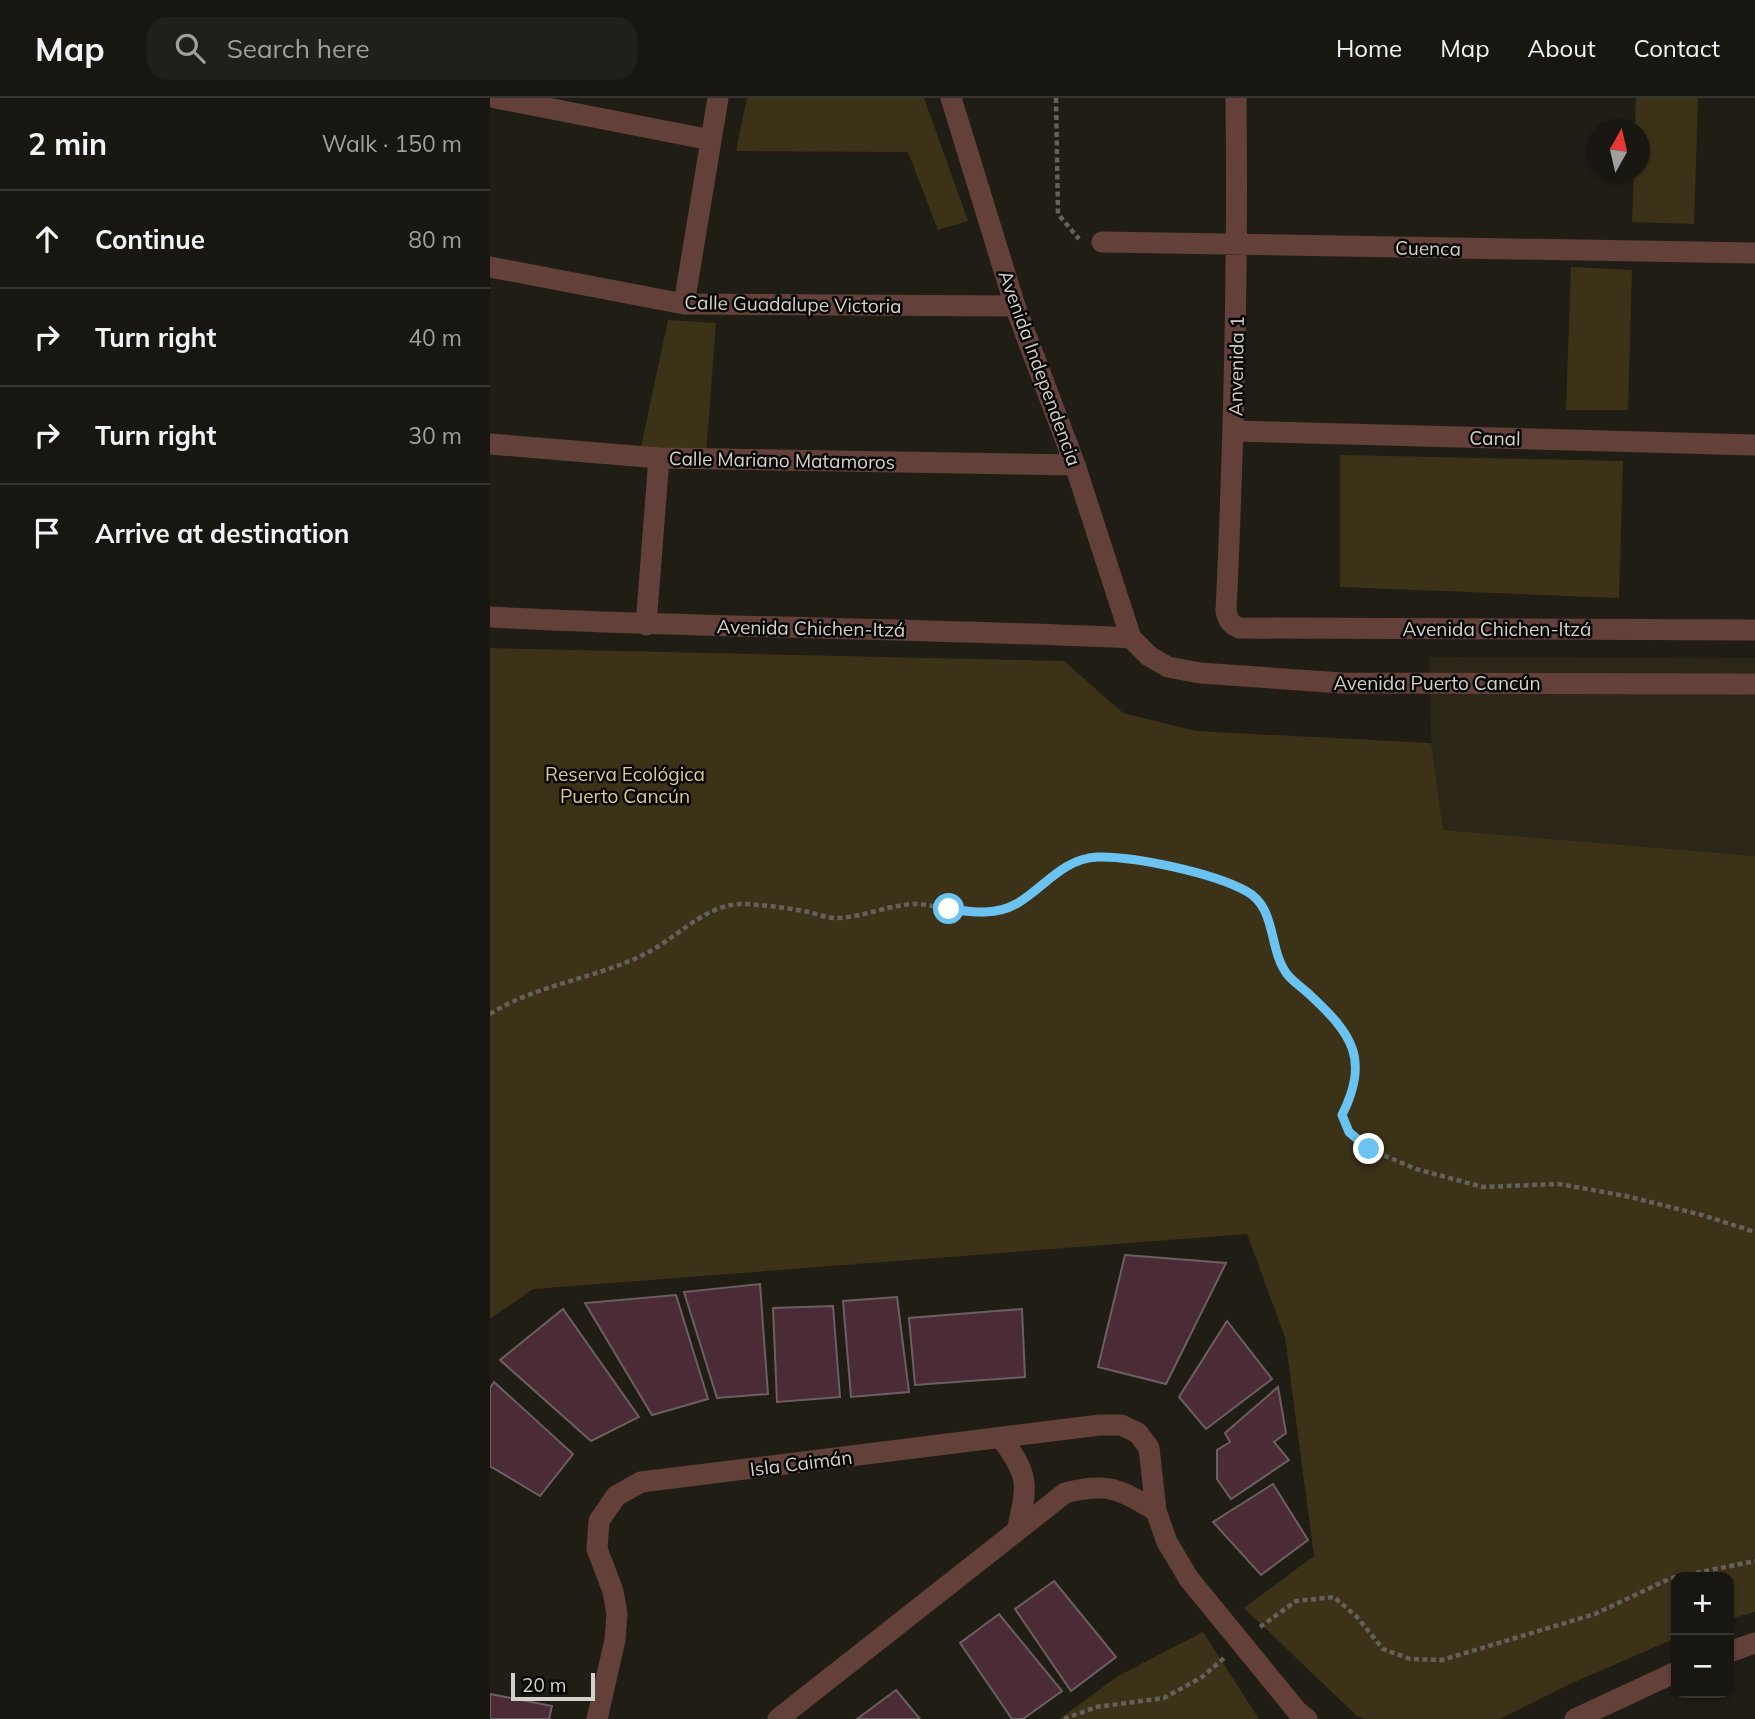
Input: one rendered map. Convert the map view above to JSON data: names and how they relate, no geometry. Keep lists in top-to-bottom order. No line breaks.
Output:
{"streets":{"street":["Cuenca","Calle Guadalupe Victoria","Anvenida 1","Avenida Independencia","Canal","Calle Mariano Matamoros","Avenida Chichen-Itzá","Avenida Puerto Cancún","Isla Caimán"]},"crossings":[["Cuenca","Anvenida 1"],["Calle Guadalupe Victoria","Avenida Independencia"],["Anvenida 1","Canal"],["Anvenida 1","Avenida Chichen-Itzá"],["Avenida Independencia","Calle Mariano Matamoros"],["Avenida Independencia","Avenida Chichen-Itzá"],["Avenida Independencia","Avenida Puerto Cancún"],["Avenida Chichen-Itzá","Avenida Puerto Cancún"]],"parks":["Reserva Ecológica Puerto Cancún"],"scale_bar":"20 m","north":"top","page":{"header":"Map","search":"Search here","nav":["Home","Map","About","Contact"],"heading":["2 min","Walk · 150 m"],"list":[["Continue","80 m"],["Turn right","40 m"],["Turn right","30 m"],"Arrive at destination"],"map_buttons":["+","−"],"scale":"20 m"}}
